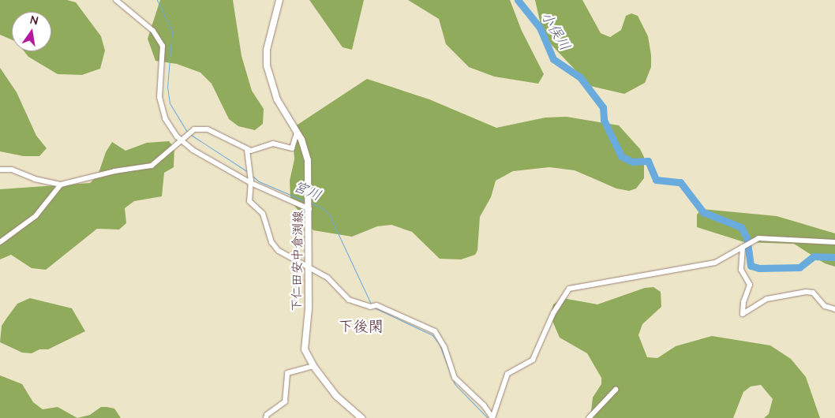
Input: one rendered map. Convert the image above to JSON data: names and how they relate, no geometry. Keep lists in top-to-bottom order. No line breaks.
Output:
{"streets":{"main road":["下仁田安中倉渕線"]},"districts":["下後閑"],"water":["小俣川","宮川"],"north":"top"}
